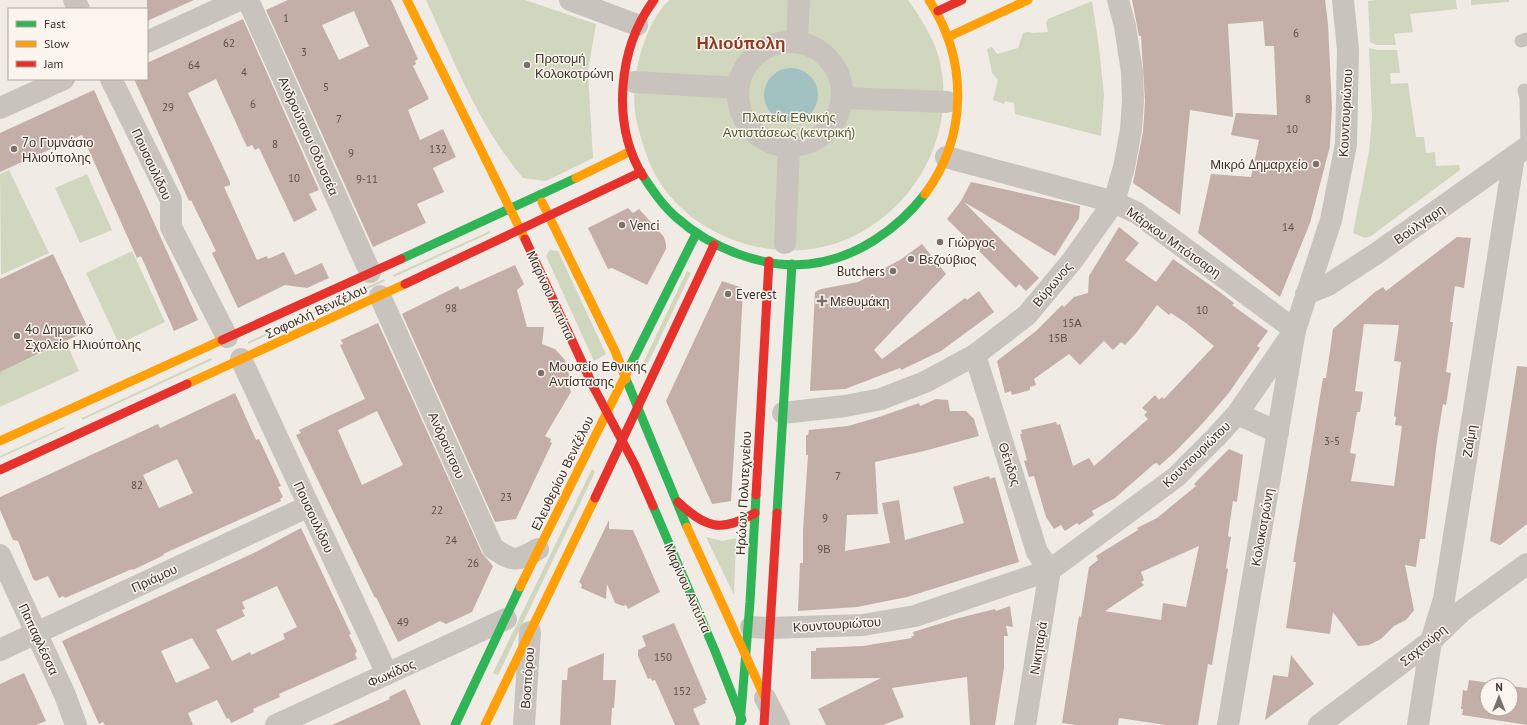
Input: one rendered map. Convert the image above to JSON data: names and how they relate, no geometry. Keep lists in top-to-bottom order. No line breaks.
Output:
{"streets":{"main road":["Μαρίνου Αντύπα","Σοφοκλή Βενιζέλου","Ελευθερίου Βενιζέλου","Ηρώων Πολυτεχνείου"],"street":["Κουντουριώτου","Ανδρούτσου Οδυσσέα","Πουσουλίδου","Βούλγαρη","Μάρκου Μπότσαρη","Βύρωνος","Ζαΐμη","Ανδρούτσου","Θέτιδος","Κολοκοτρώνη","Πριάμου","Παπαφλέσσα","Σαχτούρη","Νικηταρά","Φωκίδος","Βοσπόρου"]},"crossings":[["Κουντουριώτου","Βούλγαρη"],["Κουντουριώτου","Μάρκου Μπότσαρη"],["Κουντουριώτου","Θέτιδος"],["Κουντουριώτου","Ηρώων Πολυτεχνείου"],["Κουντουριώτου","Κολοκοτρώνη"],["Κουντουριώτου","Νικηταρά"],["Ανδρούτσου Οδυσσέα","Σοφοκλή Βενιζέλου"],["Πουσουλίδου","Σοφοκλή Βενιζέλου"],["Πουσουλίδου","Πριάμου"],["Πουσουλίδου","Φωκίδος"],["Βούλγαρη","Ζαΐμη"],["Μάρκου Μπότσαρη","Βύρωνος"],["Μάρκου Μπότσαρη","Κολοκοτρώνη"],["Βύρωνος","Θέτιδος"],["Βύρωνος","Ηρώων Πολυτεχνείου"],["Μαρίνου Αντύπα","Σοφοκλή Βενιζέλου"],["Μαρίνου Αντύπα","Ελευθερίου Βενιζέλου"],["Μαρίνου Αντύπα","Ηρώων Πολυτεχνείου"],["Σοφοκλή Βενιζέλου","Ανδρούτσου"],["Ζαΐμη","Σαχτούρη"],["Ανδρούτσου","Ελευθερίου Βενιζέλου"],["Θέτιδος","Νικηταρά"],["Ελευθερίου Βενιζέλου","Φωκίδος"],["Πριάμου","Παπαφλέσσα"]],"districts":["Ηλιούπολη"],"parks":["Πλατεία Εθνικής Αντιστάσεως (κεντρική)"],"places":{"other":["Προτομή Κολοκοτρώνη","7ο Γυμνάσιο Ηλιούπολης","Μικρό Δημαρχείο","Venci","Γιώργος","Βεζούβιος","Butchers","Everest","4ο Δημοτικό Σχολείο Ηλιούπολης","Μουσείο Εθνικής Αντίστασης"],"health":["Μεθυμάκη"]},"house_numbers":["1","6","62","3","64","4","5","8","6","29","7","10","8","132","9","10","9-11","14","98","10","15Α","15Β","3-5","7","82","23","22","9","24","9Β","26","49","150","152"],"legend":["Fast","Slow","Jam"],"north":"top"}
